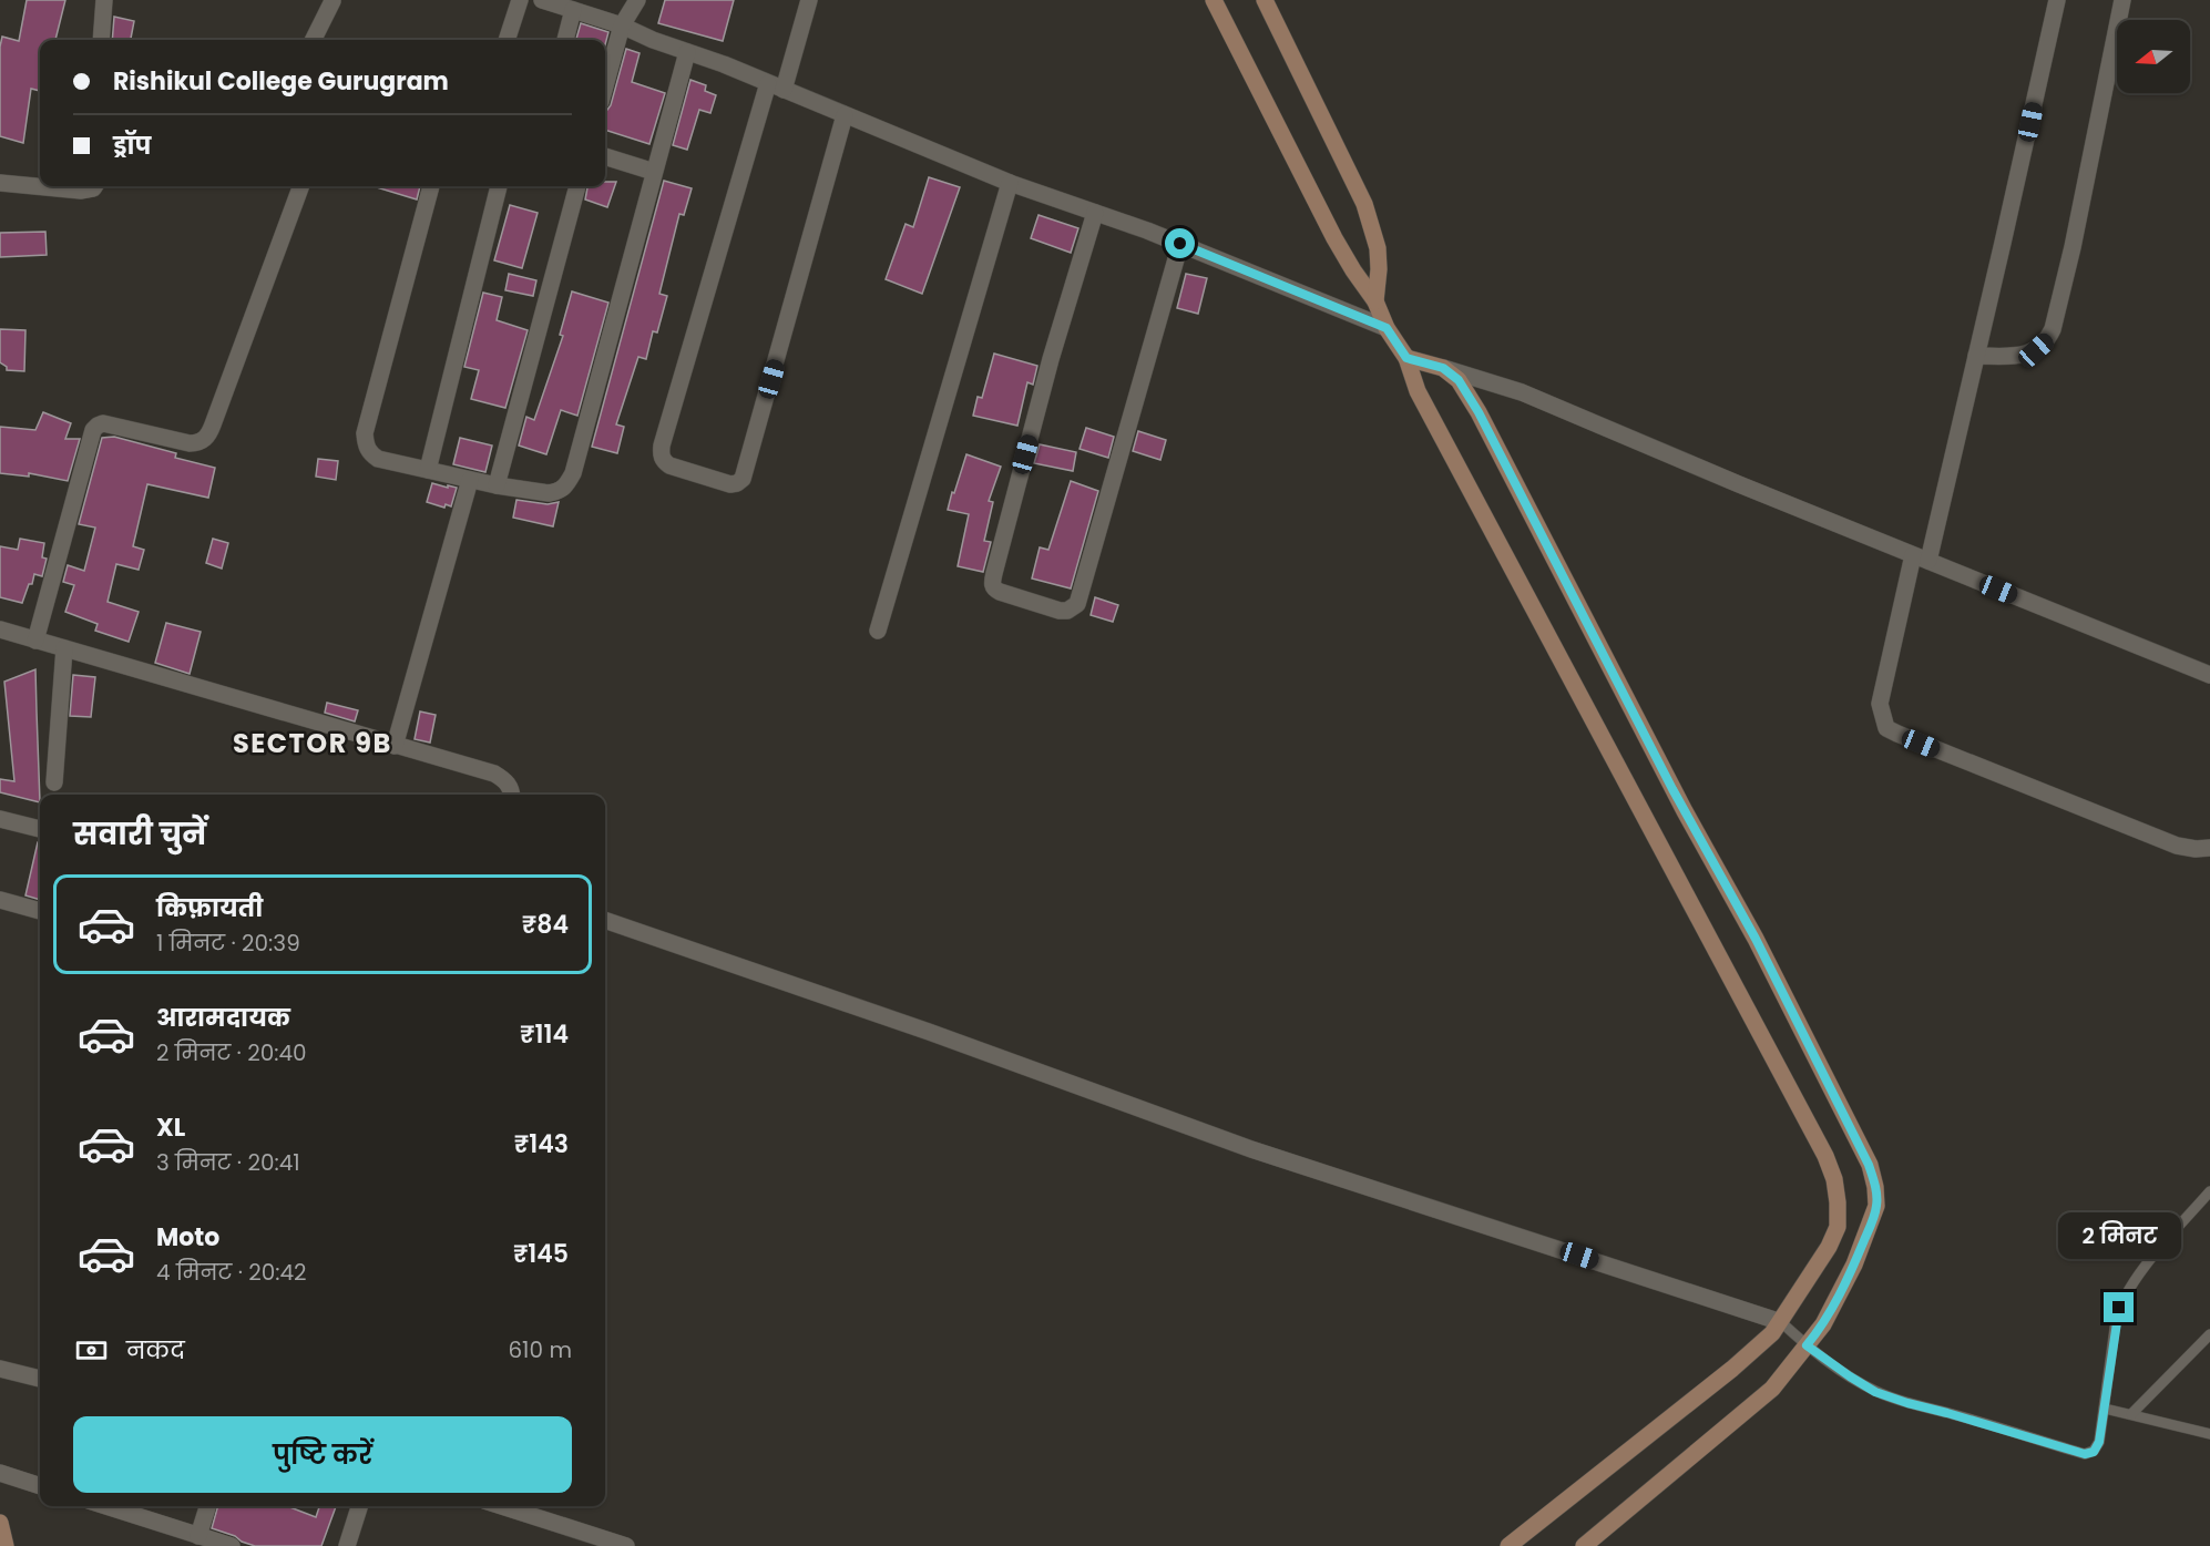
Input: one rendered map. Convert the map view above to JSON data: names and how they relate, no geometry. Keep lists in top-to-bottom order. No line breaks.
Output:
{"districts":["SECTOR 9B"],"north":"left","page":{"banner":["Rishikul College Gurugram","ड्रॉप"],"heading":"सवारी चुनें","list":[{"name":"किफ़ायती","note":"1 मिनट · 20:39","value":"₹84"},{"name":"आरामदायक","note":"2 मिनट · 20:40","value":"₹114"},{"name":"XL","note":"3 मिनट · 20:41","value":"₹143"},{"name":"Moto","note":"4 मिनट · 20:42","value":"₹145"}],"bubble":"2 मिनट","pay":["नकद","610 m"],"buttons":"पुष्टि करें"}}
